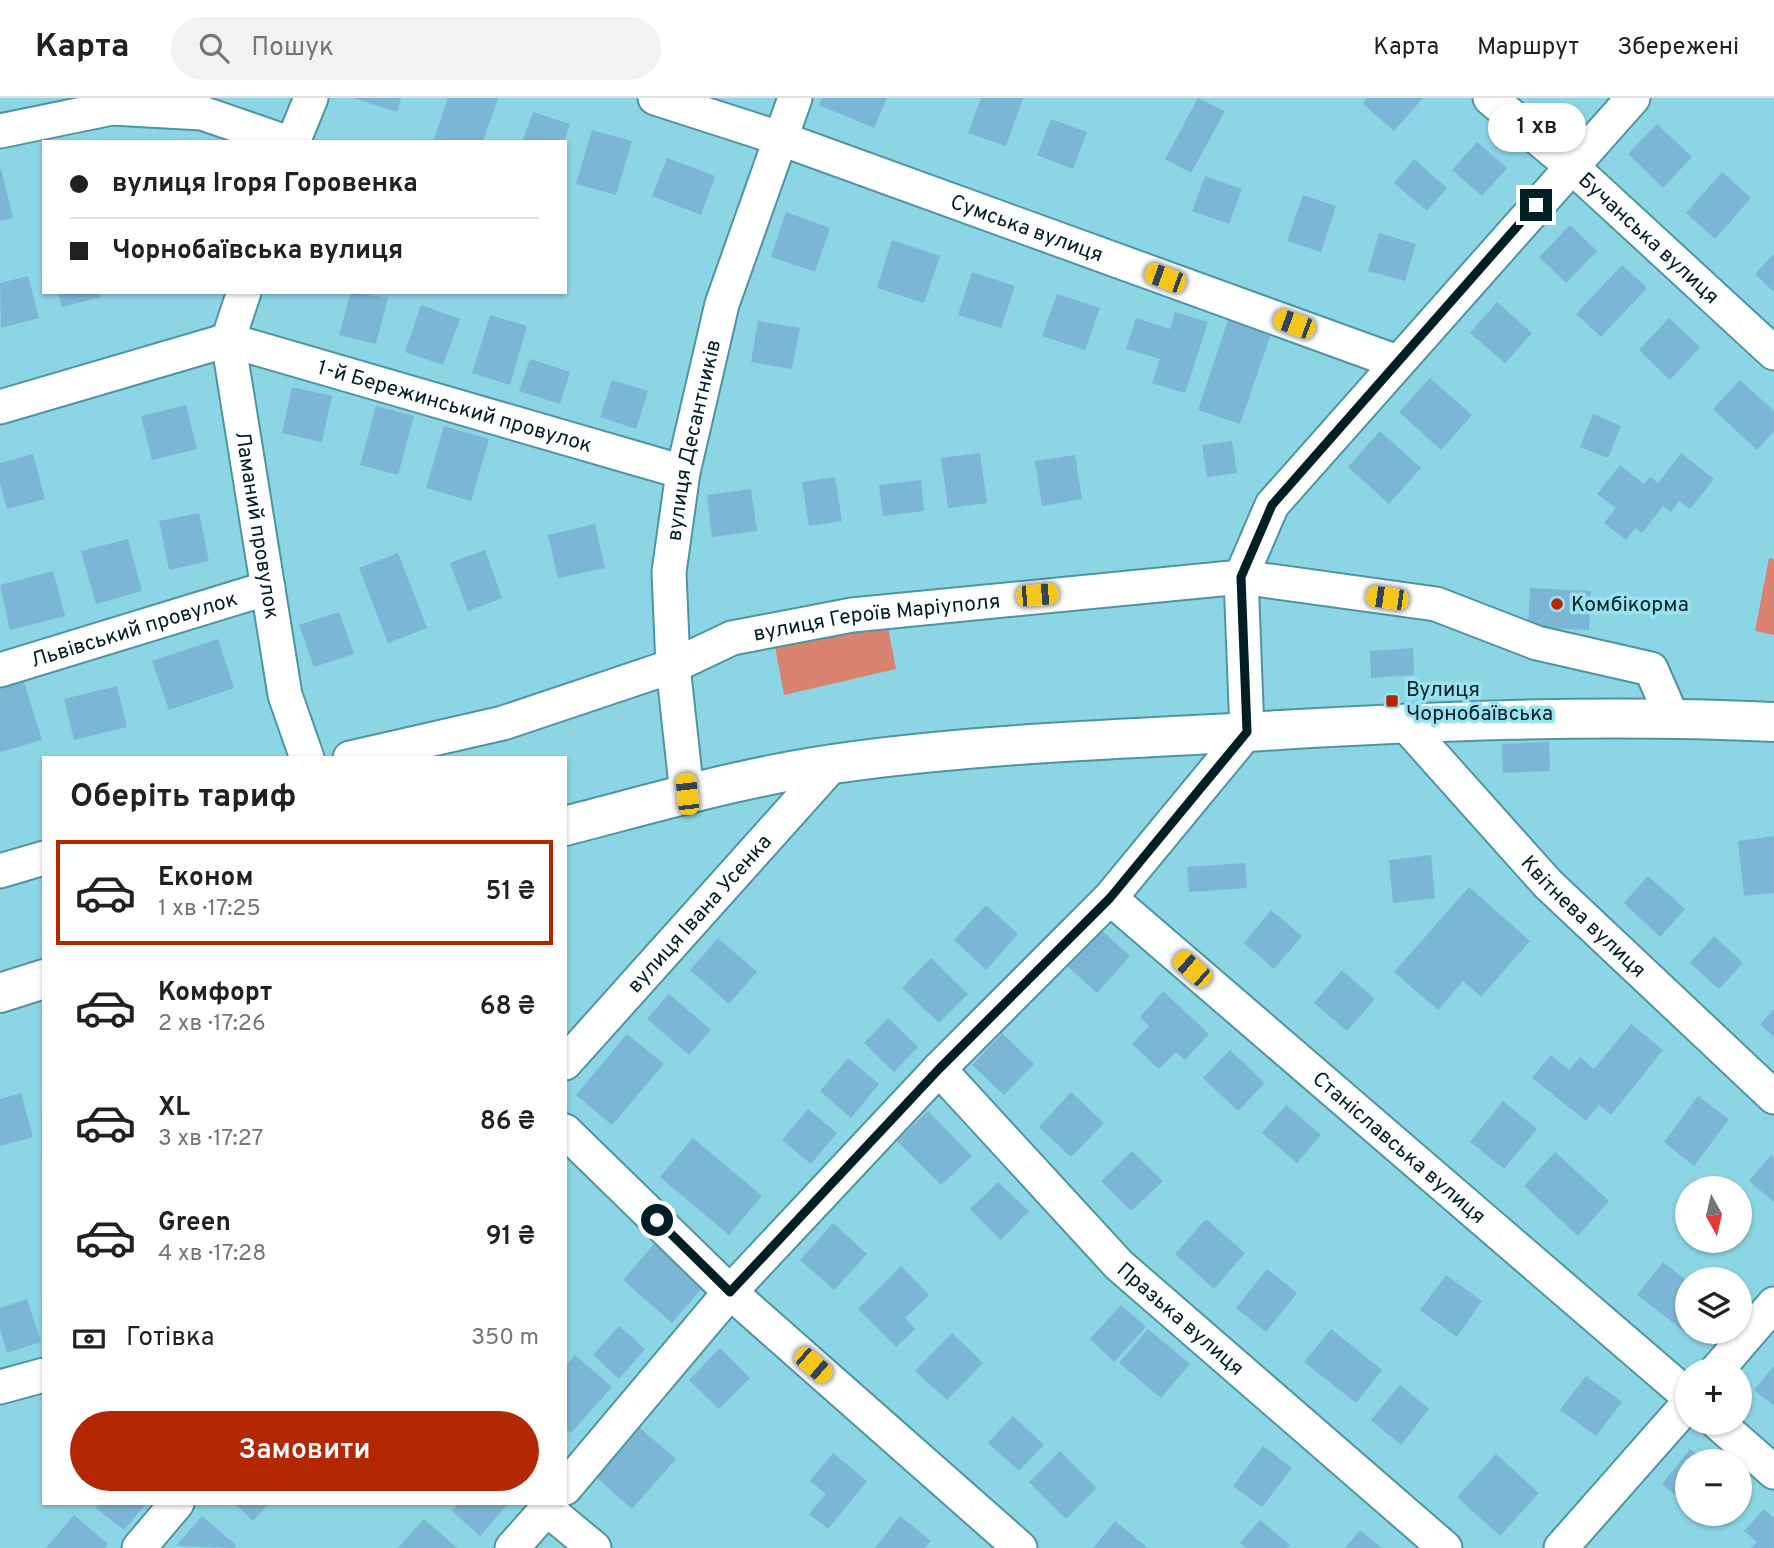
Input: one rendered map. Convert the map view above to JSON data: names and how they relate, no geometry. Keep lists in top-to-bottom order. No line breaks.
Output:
{"streets":{"street":["Сумська вулиця","Бучанська вулиця","1-й Бережинський провулок","вулиця Десантників","Ламаний провулок","вулиця Героїв Маріуполя","Львівський провулок","вулиця Івана Усенка","Квітнева вулиця","Станіславська вулиця","Празька вулиця"]},"crossings":[["Сумська вулиця","вулиця Десантників"],["1-й Бережинський провулок","вулиця Десантників"],["1-й Бережинський провулок","Ламаний провулок"],["вулиця Десантників","вулиця Героїв Маріуполя"],["Ламаний провулок","Львівський провулок"]],"places":{"other":["Комбікорма"],"transit":["Вулиця Чорнобаївська"]},"north":"bottom","page":{"header":"Карта","search":"Пошук","nav":["Карта","Маршрут","Збережені"],"bubble":"1 хв","banner":["вулиця Ігоря Горовенка","Чорнобаївська вулиця"],"heading":"Оберіть тариф","list":[{"name":"Економ","note":"1 хв · 17:25","value":"51 ₴"},{"name":"Комфорт","note":"2 хв · 17:26","value":"68 ₴"},{"name":"XL","note":"3 хв · 17:27","value":"86 ₴"},{"name":"Green","note":"4 хв · 17:28","value":"91 ₴"}],"map_buttons":["+","−"],"pay":["Готівка","350 m"],"buttons":"Замовити"}}
